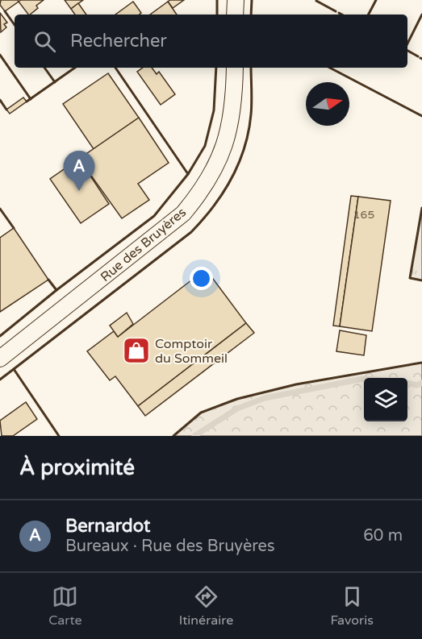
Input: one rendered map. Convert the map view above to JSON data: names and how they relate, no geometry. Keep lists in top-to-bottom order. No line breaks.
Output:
{"streets":{"street":["Rue des Bruyères"]},"places":{"shop":["Comptoir du Sommeil"]},"house_numbers":["165"],"north":"right","page":{"search":"Rechercher","pins":"A","heading":"À proximité","list":[{"mark":"A","name":"Bernardot","note":"Bureaux · Rue des Bruyères","value":"60 m"}],"nav":["Carte","Itinéraire","Favoris"]}}
